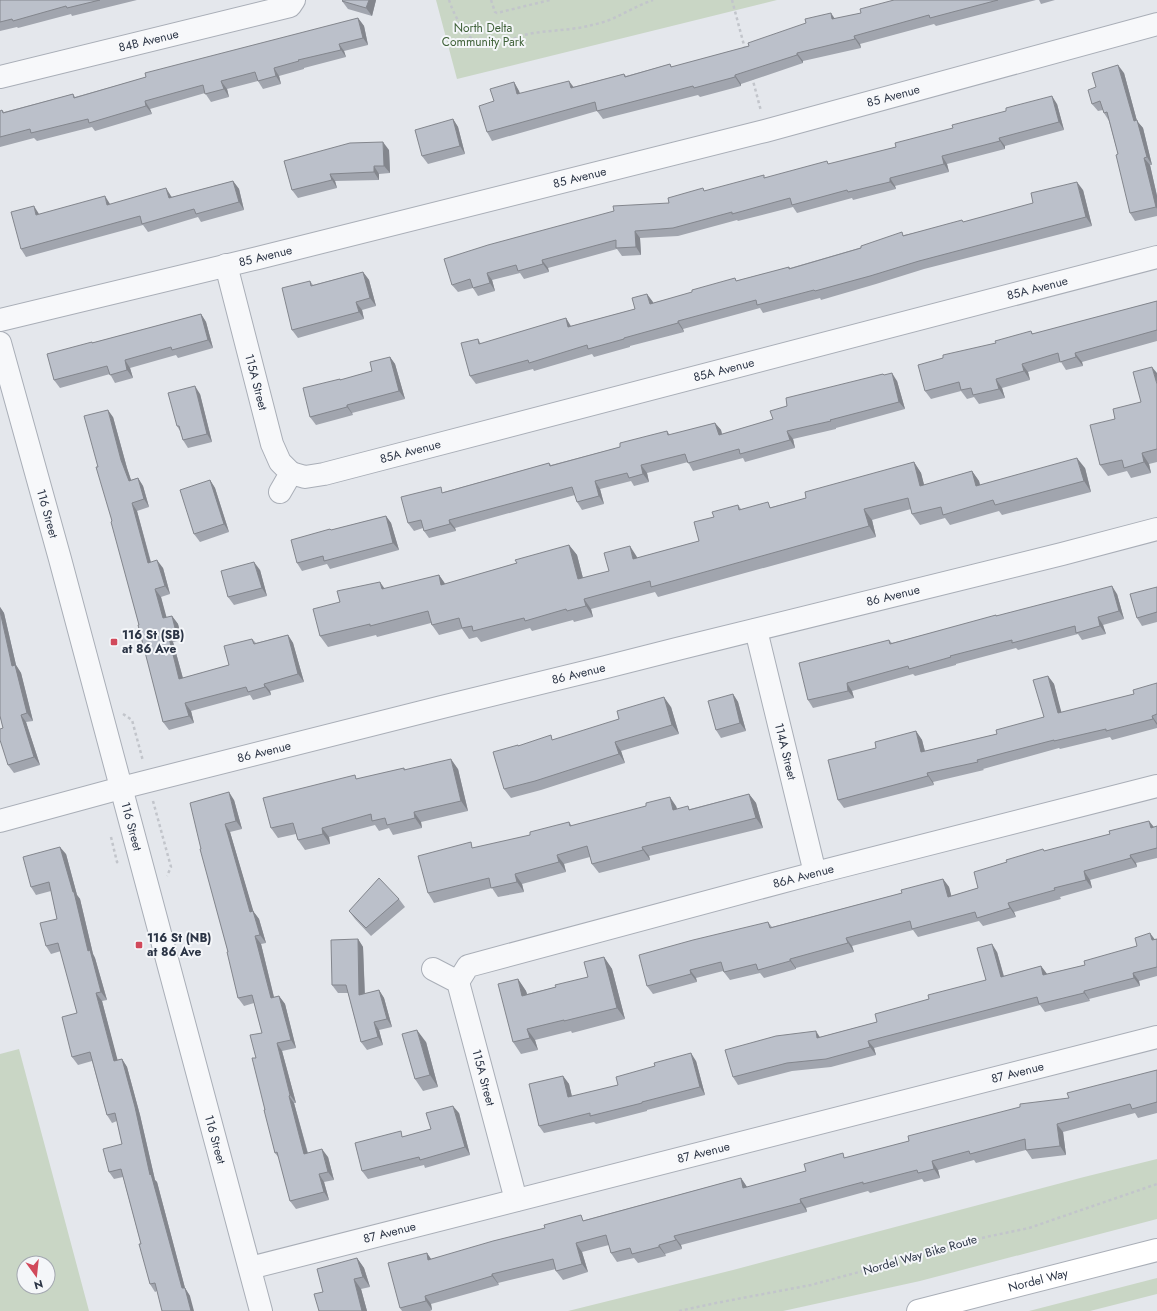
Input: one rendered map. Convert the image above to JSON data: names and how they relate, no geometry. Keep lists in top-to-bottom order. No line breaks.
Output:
{"streets":{"main road":["Nordel Way"],"street":["84B Avenue","85 Avenue","85A Avenue","115A Street","116 Street","86 Avenue","114A Street","86A Avenue","87 Avenue"],"path":["Nordel Way Bike Route"]},"crossings":[["85 Avenue","115A Street"],["85A Avenue","115A Street"],["115A Street","86A Avenue"],["115A Street","87 Avenue"],["116 Street","86 Avenue"],["116 Street","87 Avenue"],["86 Avenue","114A Street"],["114A Street","86A Avenue"]],"parks":["North Delta Community Park"],"places":{"transit":["116 St (SB) at 86 Ave","116 St (NB) at 86 Ave"]},"north":"bottom"}
